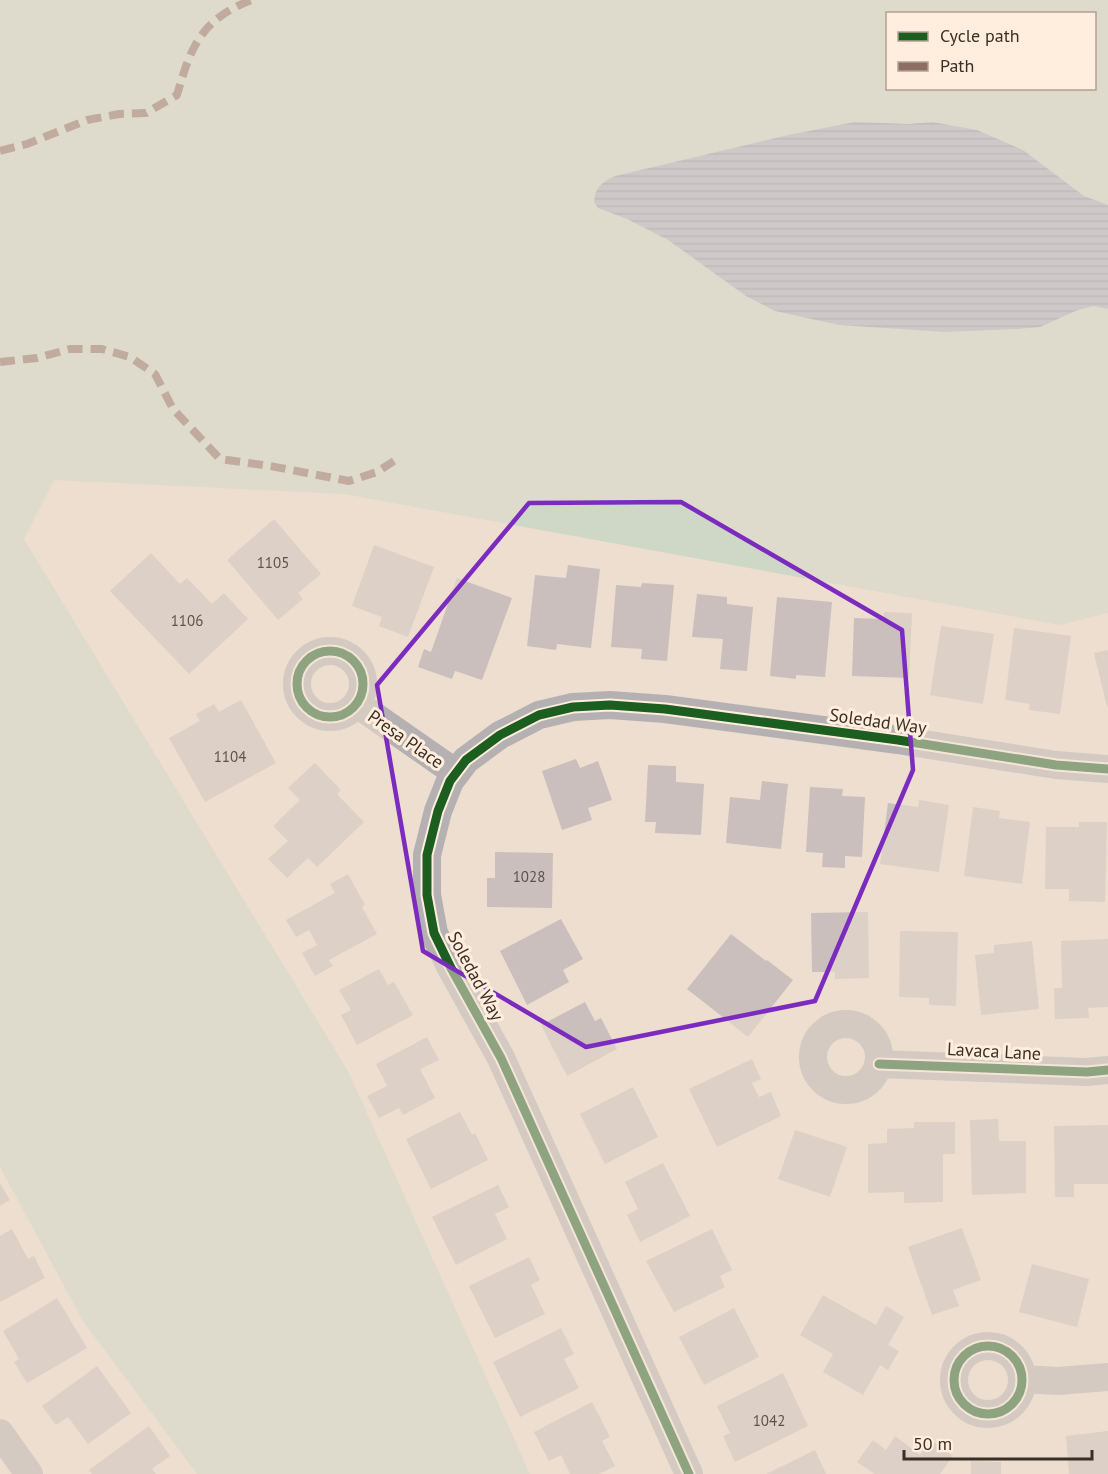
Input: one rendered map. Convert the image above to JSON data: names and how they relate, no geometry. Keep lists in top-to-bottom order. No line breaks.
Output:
{"streets":{"street":["Soledad Way","Presa Place","Lavaca Lane"]},"crossings":[["Soledad Way","Presa Place"]],"house_numbers":["1105","1106","1104","1028","1042"],"legend":["Cycle path","Path"],"scale_bar":"50 m"}
